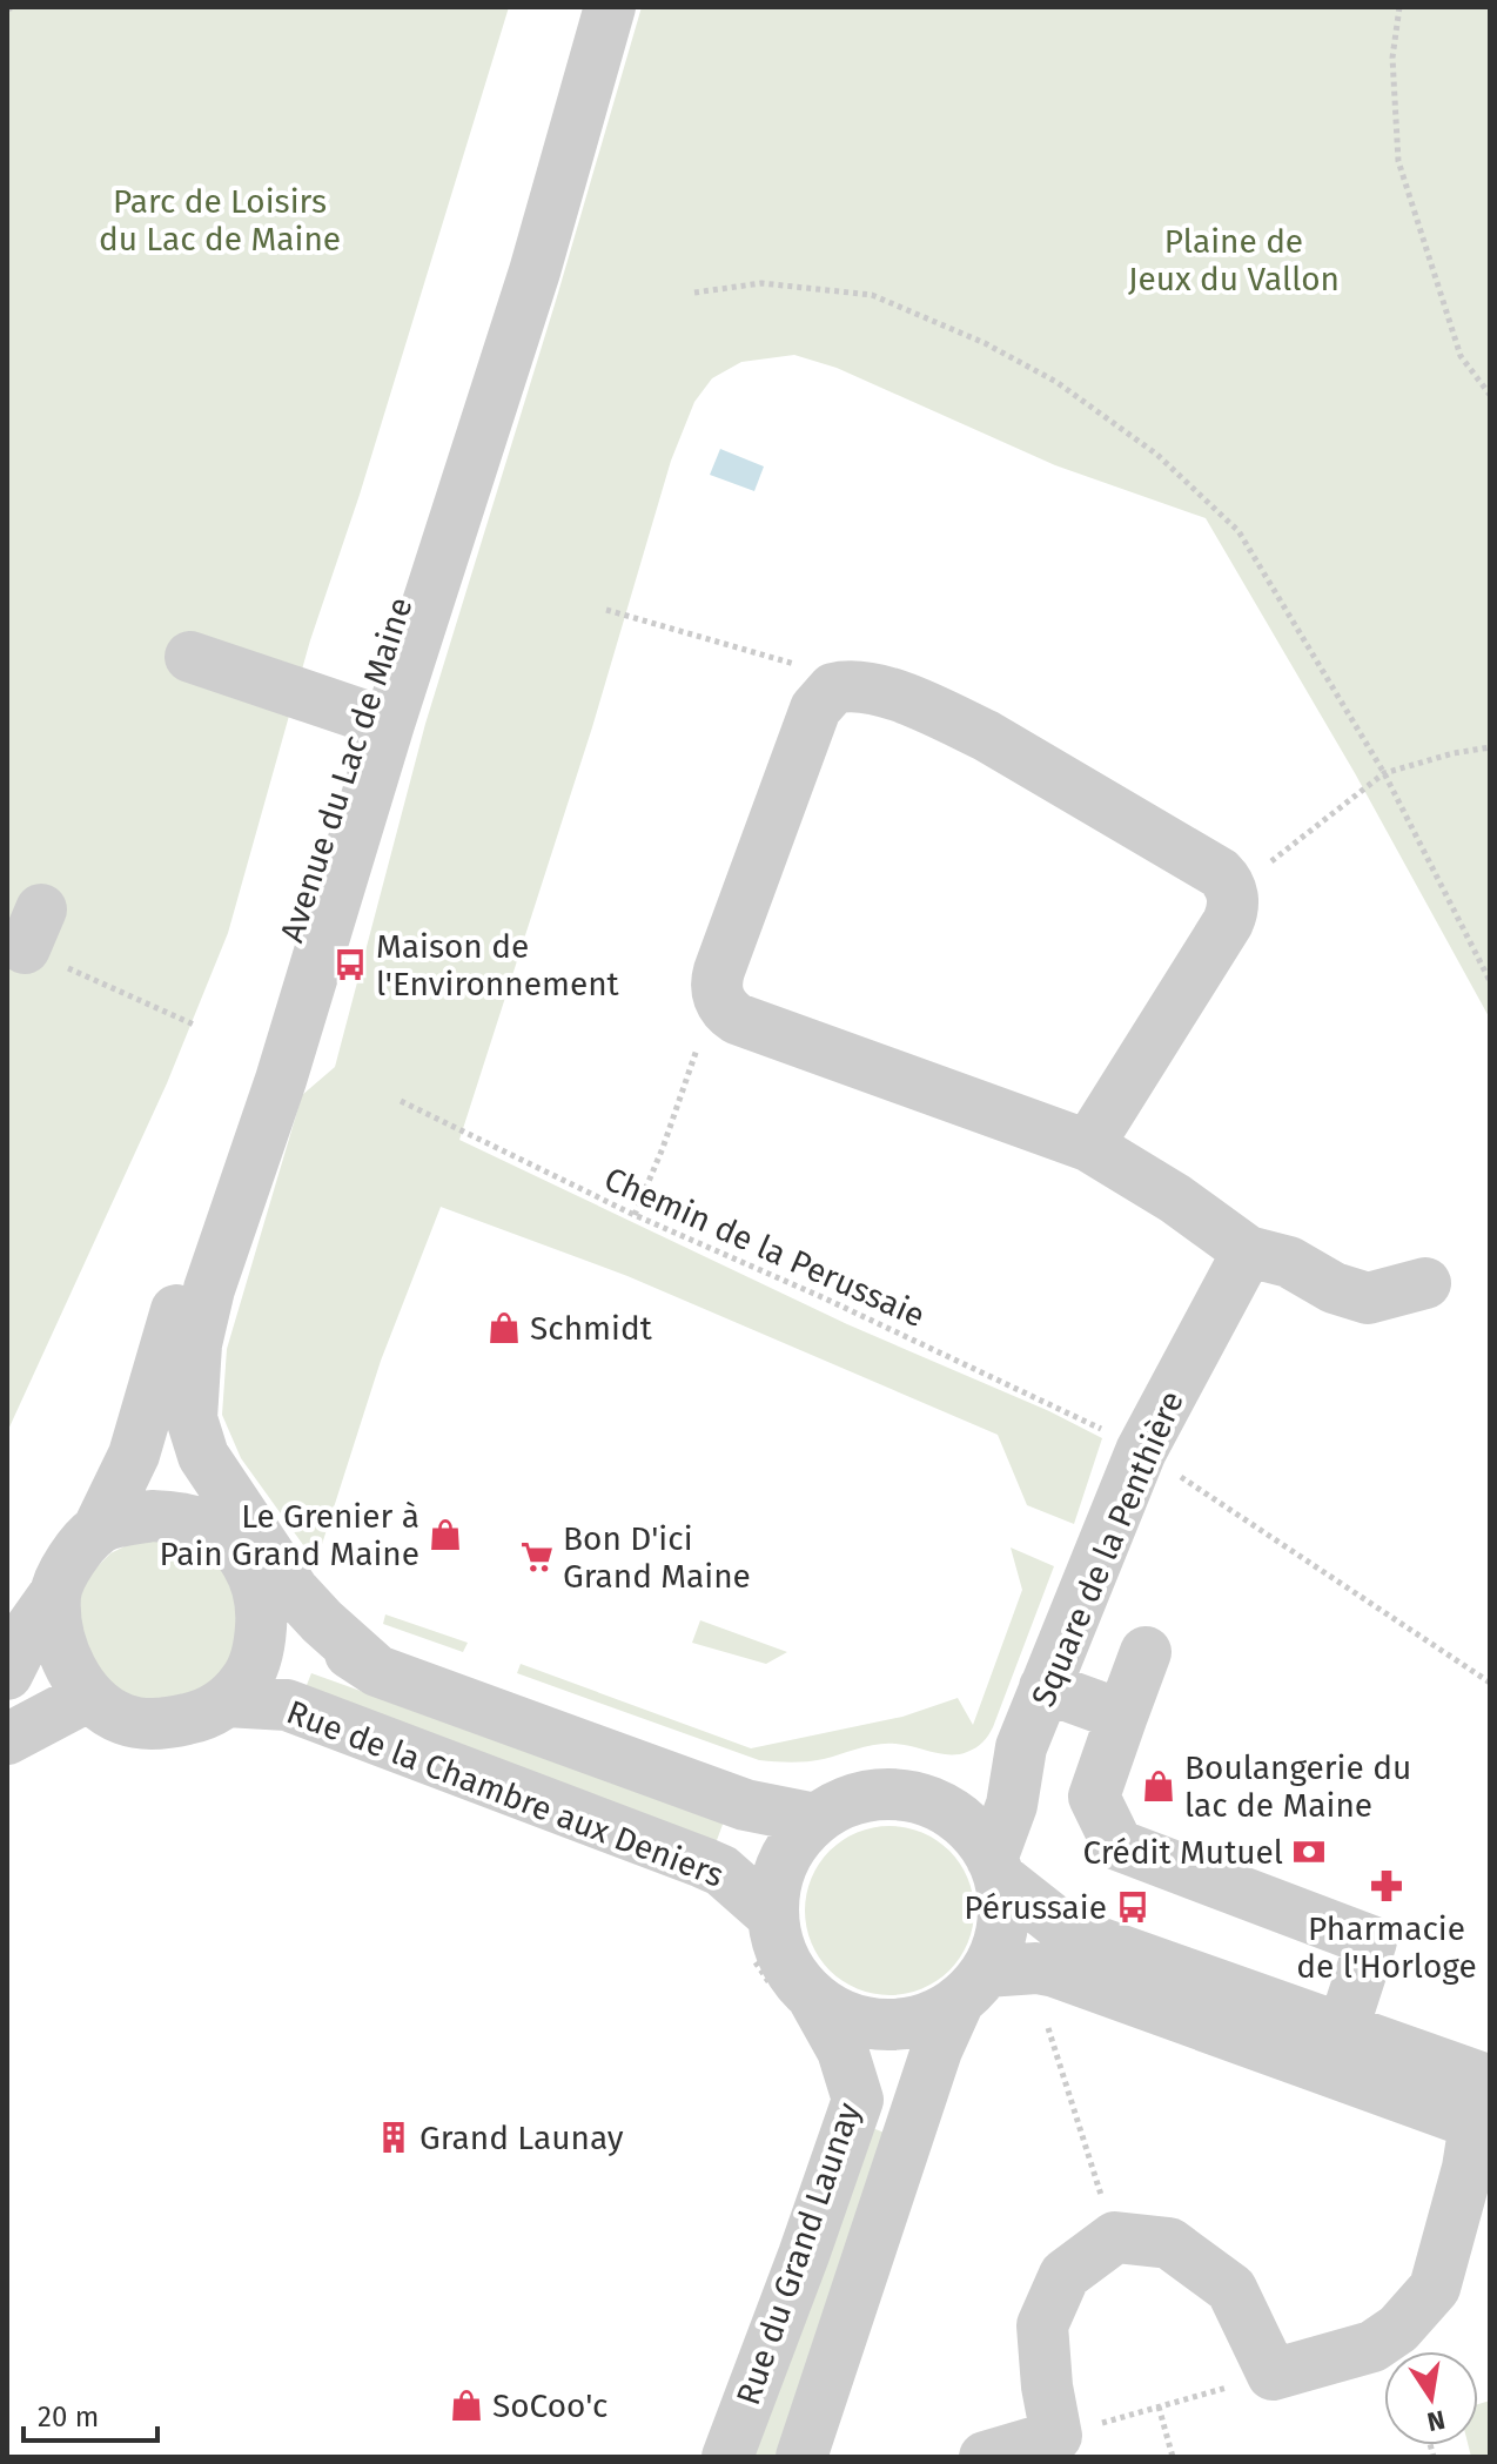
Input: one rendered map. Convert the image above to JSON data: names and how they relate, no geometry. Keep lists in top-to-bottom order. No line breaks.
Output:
{"streets":{"street":["Avenue du Lac de Maine","Square de la Penthière","Rue de la Chambre aux Deniers","Rue du Grand Launay"],"path":["Chemin de la Perussaie"]},"crossings":[["Avenue du Lac de Maine","Rue de la Chambre aux Deniers"],["Square de la Penthière","Rue de la Chambre aux Deniers"],["Square de la Penthière","Rue du Grand Launay"],["Rue de la Chambre aux Deniers","Rue du Grand Launay"]],"parks":["Parc de Loisirs du Lac de Maine","Plaine de Jeux du Vallon"],"places":{"bus stop":["Maison de l'Environnement","Pérussaie"],"shop":["Schmidt","Le Grenier à Pain Grand Maine","Boulangerie du lac de Maine","SoCoo'c"],"supermarket":["Bon D'ici Grand Maine"],"bank":["Crédit Mutuel"],"pharmacy":["Pharmacie de l'Horloge"],"building":["Grand Launay"]},"scale_bar":"20 m","north":"bottom"}
